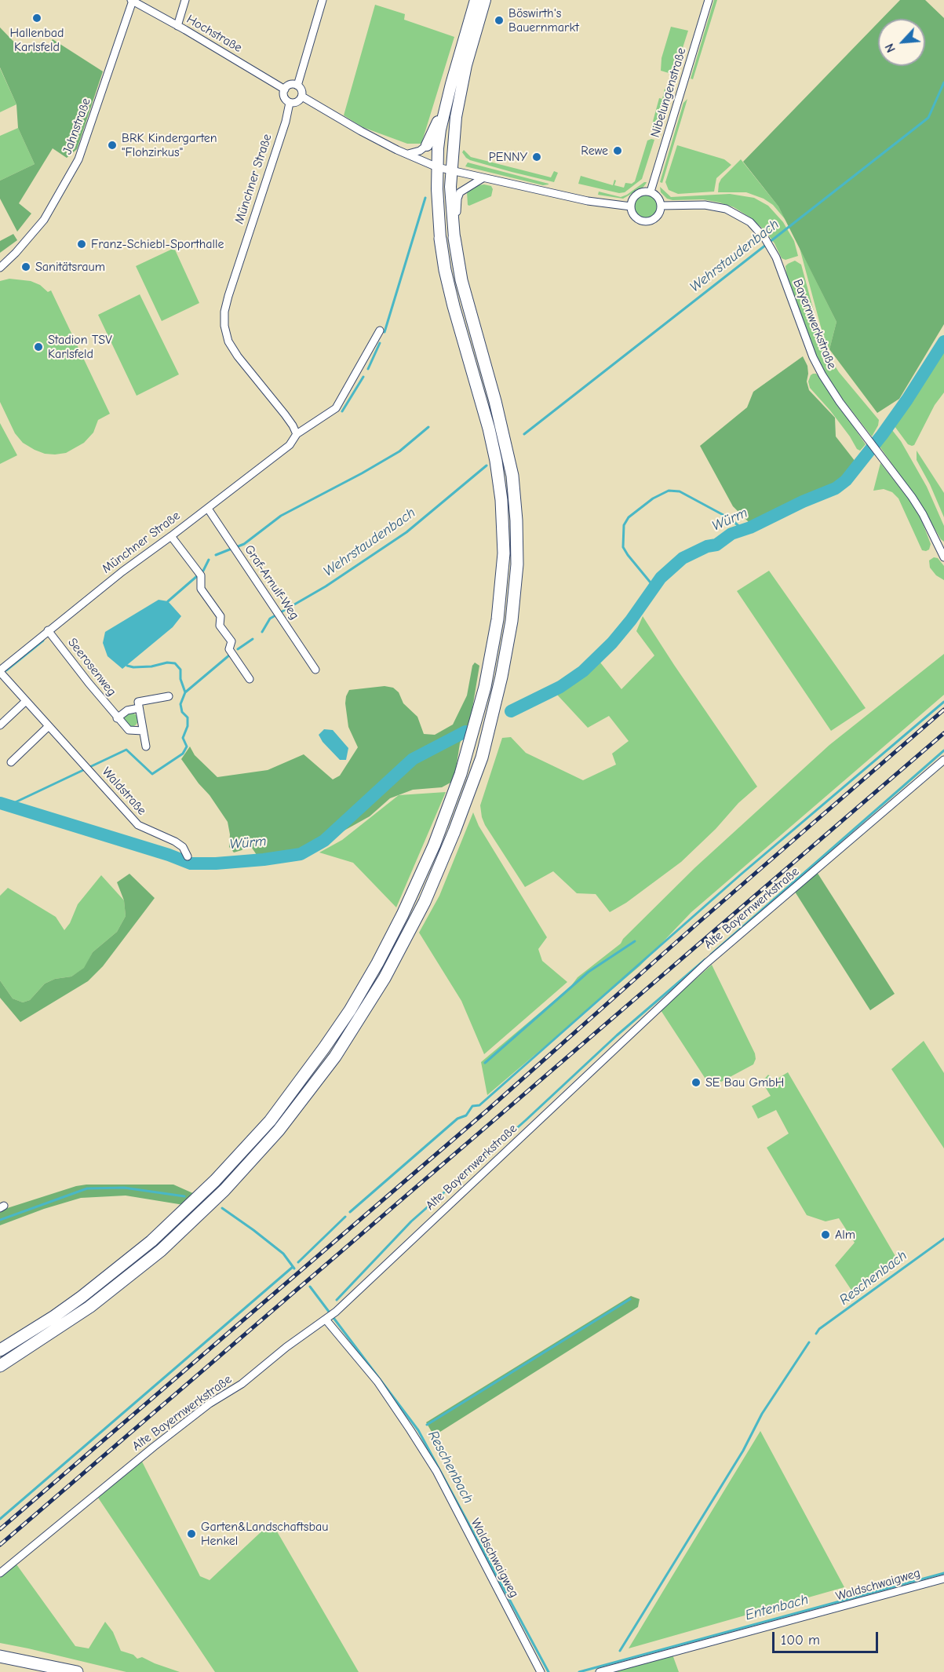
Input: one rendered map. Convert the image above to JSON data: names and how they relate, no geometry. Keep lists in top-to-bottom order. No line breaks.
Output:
{"streets":{"street":["Hochstraße","Nibelungenstraße","Jahnstraße","Münchner Straße","Bayernwerkstraße","Graf-Arnulf-Weg","Seerosenweg","Waldstraße","Alte Bayernwerkstraße","Waldschwaigweg"]},"crossings":[["Hochstraße","Jahnstraße"],["Hochstraße","Münchner Straße"],["Nibelungenstraße","Bayernwerkstraße"],["Münchner Straße","Graf-Arnulf-Weg"],["Münchner Straße","Seerosenweg"],["Münchner Straße","Waldstraße"],["Alte Bayernwerkstraße","Waldschwaigweg"]],"water":["Wehrstaudenbach","Würm","Reschenbach","Entenbach"],"places":["Hallenbad Karlsfeld","Böswirth's Bauernmarkt","BRK Kindergarten \"Flohzirkus\"","Rewe","PENNY","Franz-Schiebl-Sporthalle","Sanitätsraum","Stadion TSV Karlsfeld","SE Bau GmbH","Alm","Garten&Landschaftsbau Henkel"],"scale_bar":"100 m","north":"bottom left"}
